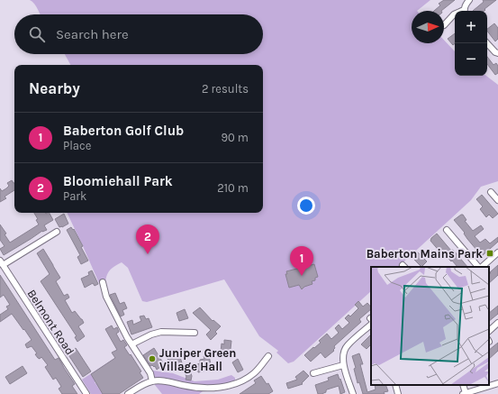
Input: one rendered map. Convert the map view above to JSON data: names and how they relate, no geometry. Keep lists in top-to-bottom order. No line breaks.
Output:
{"streets":{"street":["Belmont Road"]},"places":{"transit":["Baberton Mains Park"],"other":["Juniper Green Village Hall"]},"north":"right","page":{"map_buttons":["+","−"],"search":"Search here","heading":["Nearby","2 results"],"list":[{"mark":"1","name":"Baberton Golf Club","note":"Place","value":"90 m"},{"mark":"2","name":"Bloomiehall Park","note":"Park","value":"210 m"}],"pins":["2","1"]}}
